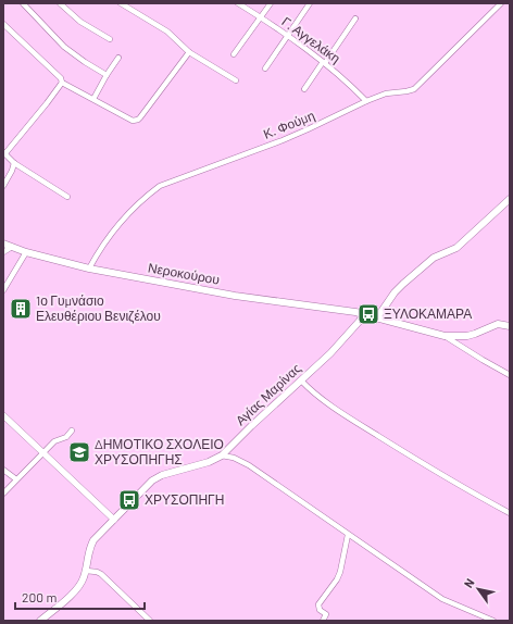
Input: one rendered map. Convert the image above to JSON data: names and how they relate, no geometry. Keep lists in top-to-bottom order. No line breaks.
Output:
{"streets":{"main road":["Νεροκούρου","Αγίας Μαρίνας"],"street":["Γ. Αγγελάκη","Κ. Φούμη"]},"crossings":[["Γ. Αγγελάκη","Κ. Φούμη"],["Κ. Φούμη","Νεροκούρου"],["Νεροκούρου","Αγίας Μαρίνας"]],"places":{"building":["1ο Γυμνάσιο Ελευθέριου Βενιζέλου"],"bus stop":["ΞΥΛΟΚΑΜΑΡΑ","ΧΡΥΣΟΠΗΓΗ"],"school or university":["ΔΗΜΟΤΙΚΟ ΣΧΟΛΕΙΟ ΧΡΥΣΟΠΗΓΗΣ"]},"scale_bar":"200 m","north":"top left"}
